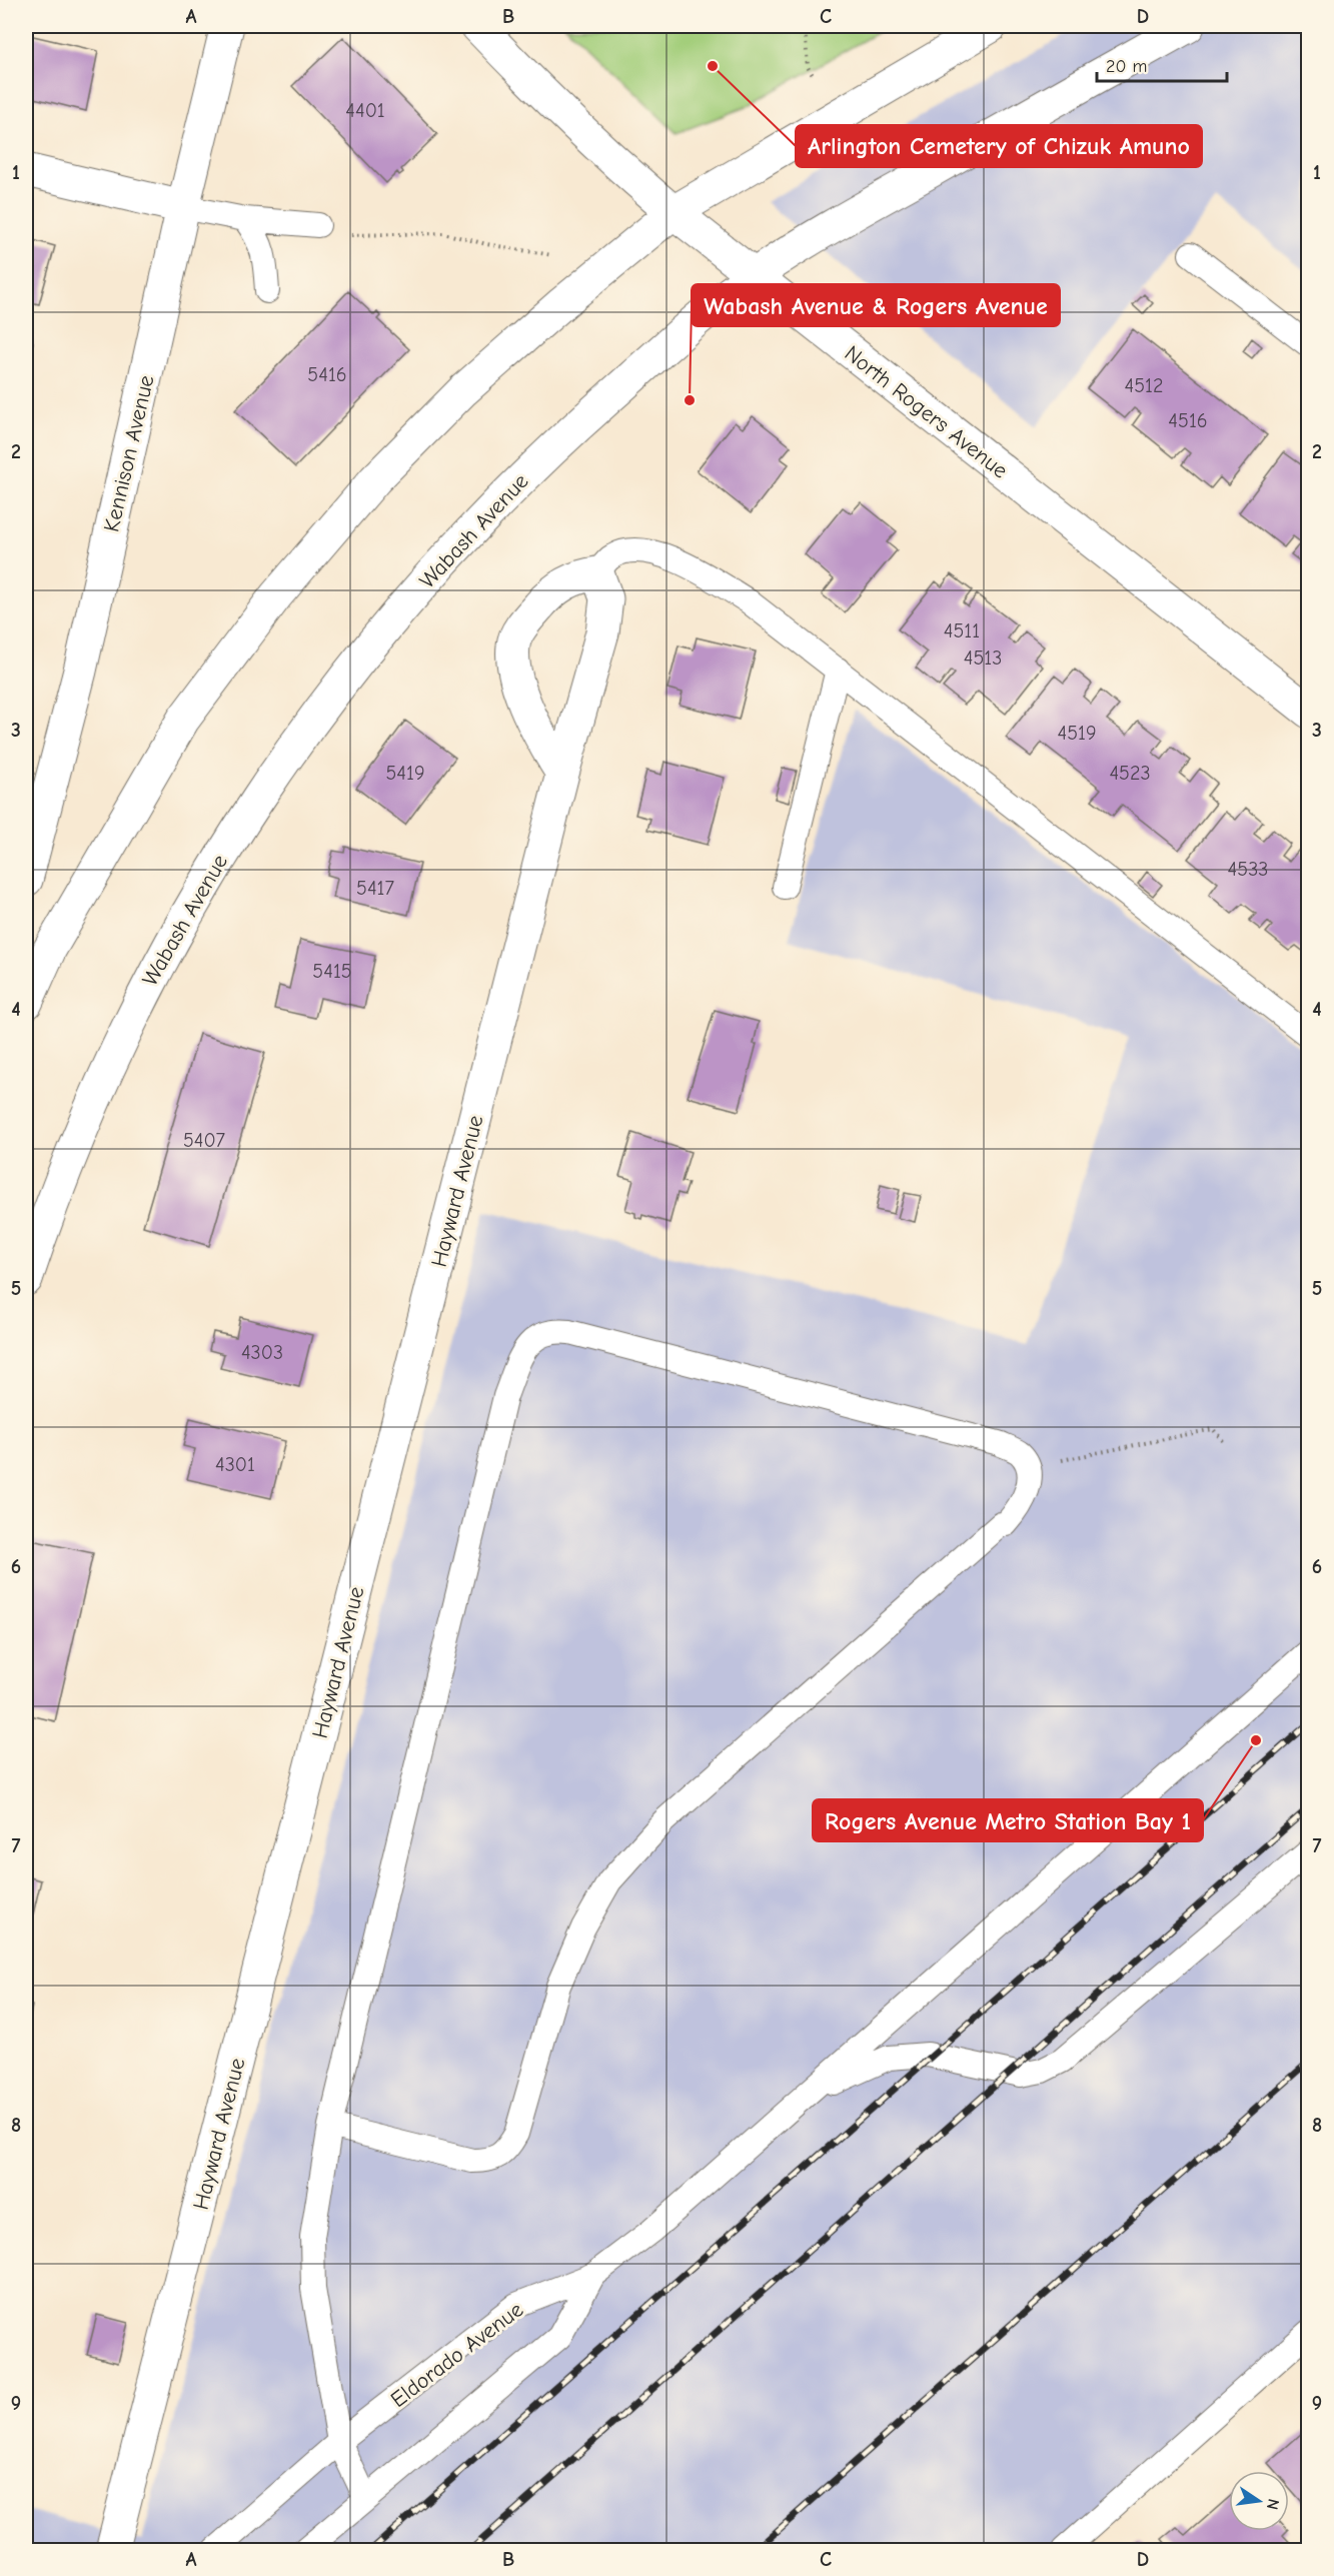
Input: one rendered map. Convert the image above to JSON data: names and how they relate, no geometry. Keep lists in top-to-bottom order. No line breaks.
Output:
{"streets":{"street":["North Rogers Avenue","Kennison Avenue","Wabash Avenue","Hayward Avenue"],"lane":["Eldorado Avenue"]},"crossings":[["North Rogers Avenue","Wabash Avenue"]],"places":["Arlington Cemetery of Chizuk Amuno","Wabash Avenue & Rogers Avenue","Rogers Avenue Metro Station Bay 1"],"house_numbers":["4401","5416","4512","4516","4511","4513","4519","5419","4523","4533","5417","5415","5407","4303","4301"],"scale_bar":"20 m","north":"right","grid":{"columns":["A","B","C","D"],"rows":["1","2","3","4","5","6","7","8","9"]}}
